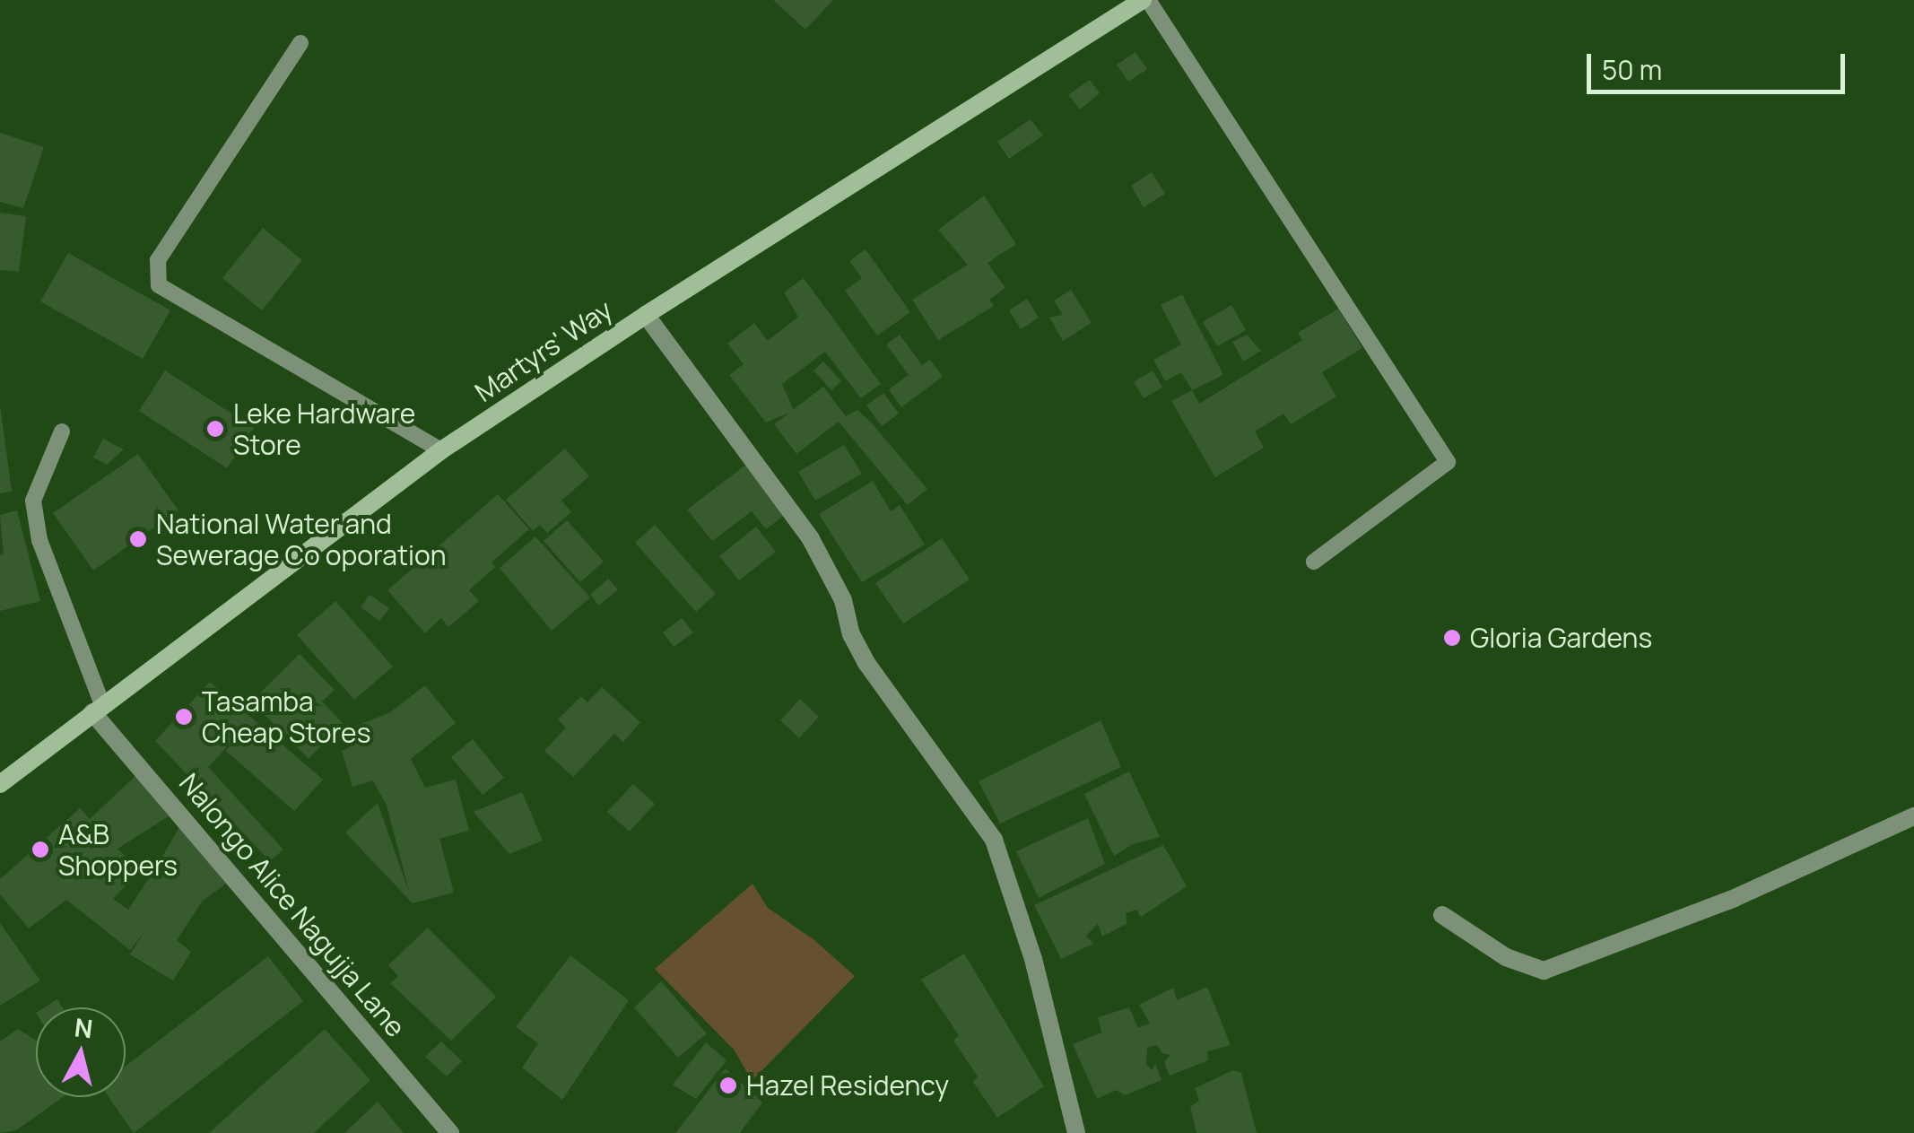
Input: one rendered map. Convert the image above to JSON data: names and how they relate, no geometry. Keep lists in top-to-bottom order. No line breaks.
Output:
{"streets":{"main road":["Martyrs' Way"],"street":["Nalongo Alice Nagujja Lane"]},"crossings":[["Martyrs' Way","Nalongo Alice Nagujja Lane"]],"places":["Leke Hardware Store","National Water and Sewerage Co oporation","Gloria Gardens","Tasamba Cheap Stores","A&B Shoppers","Hazel Residency"],"scale_bar":"50 m","north":"top"}
